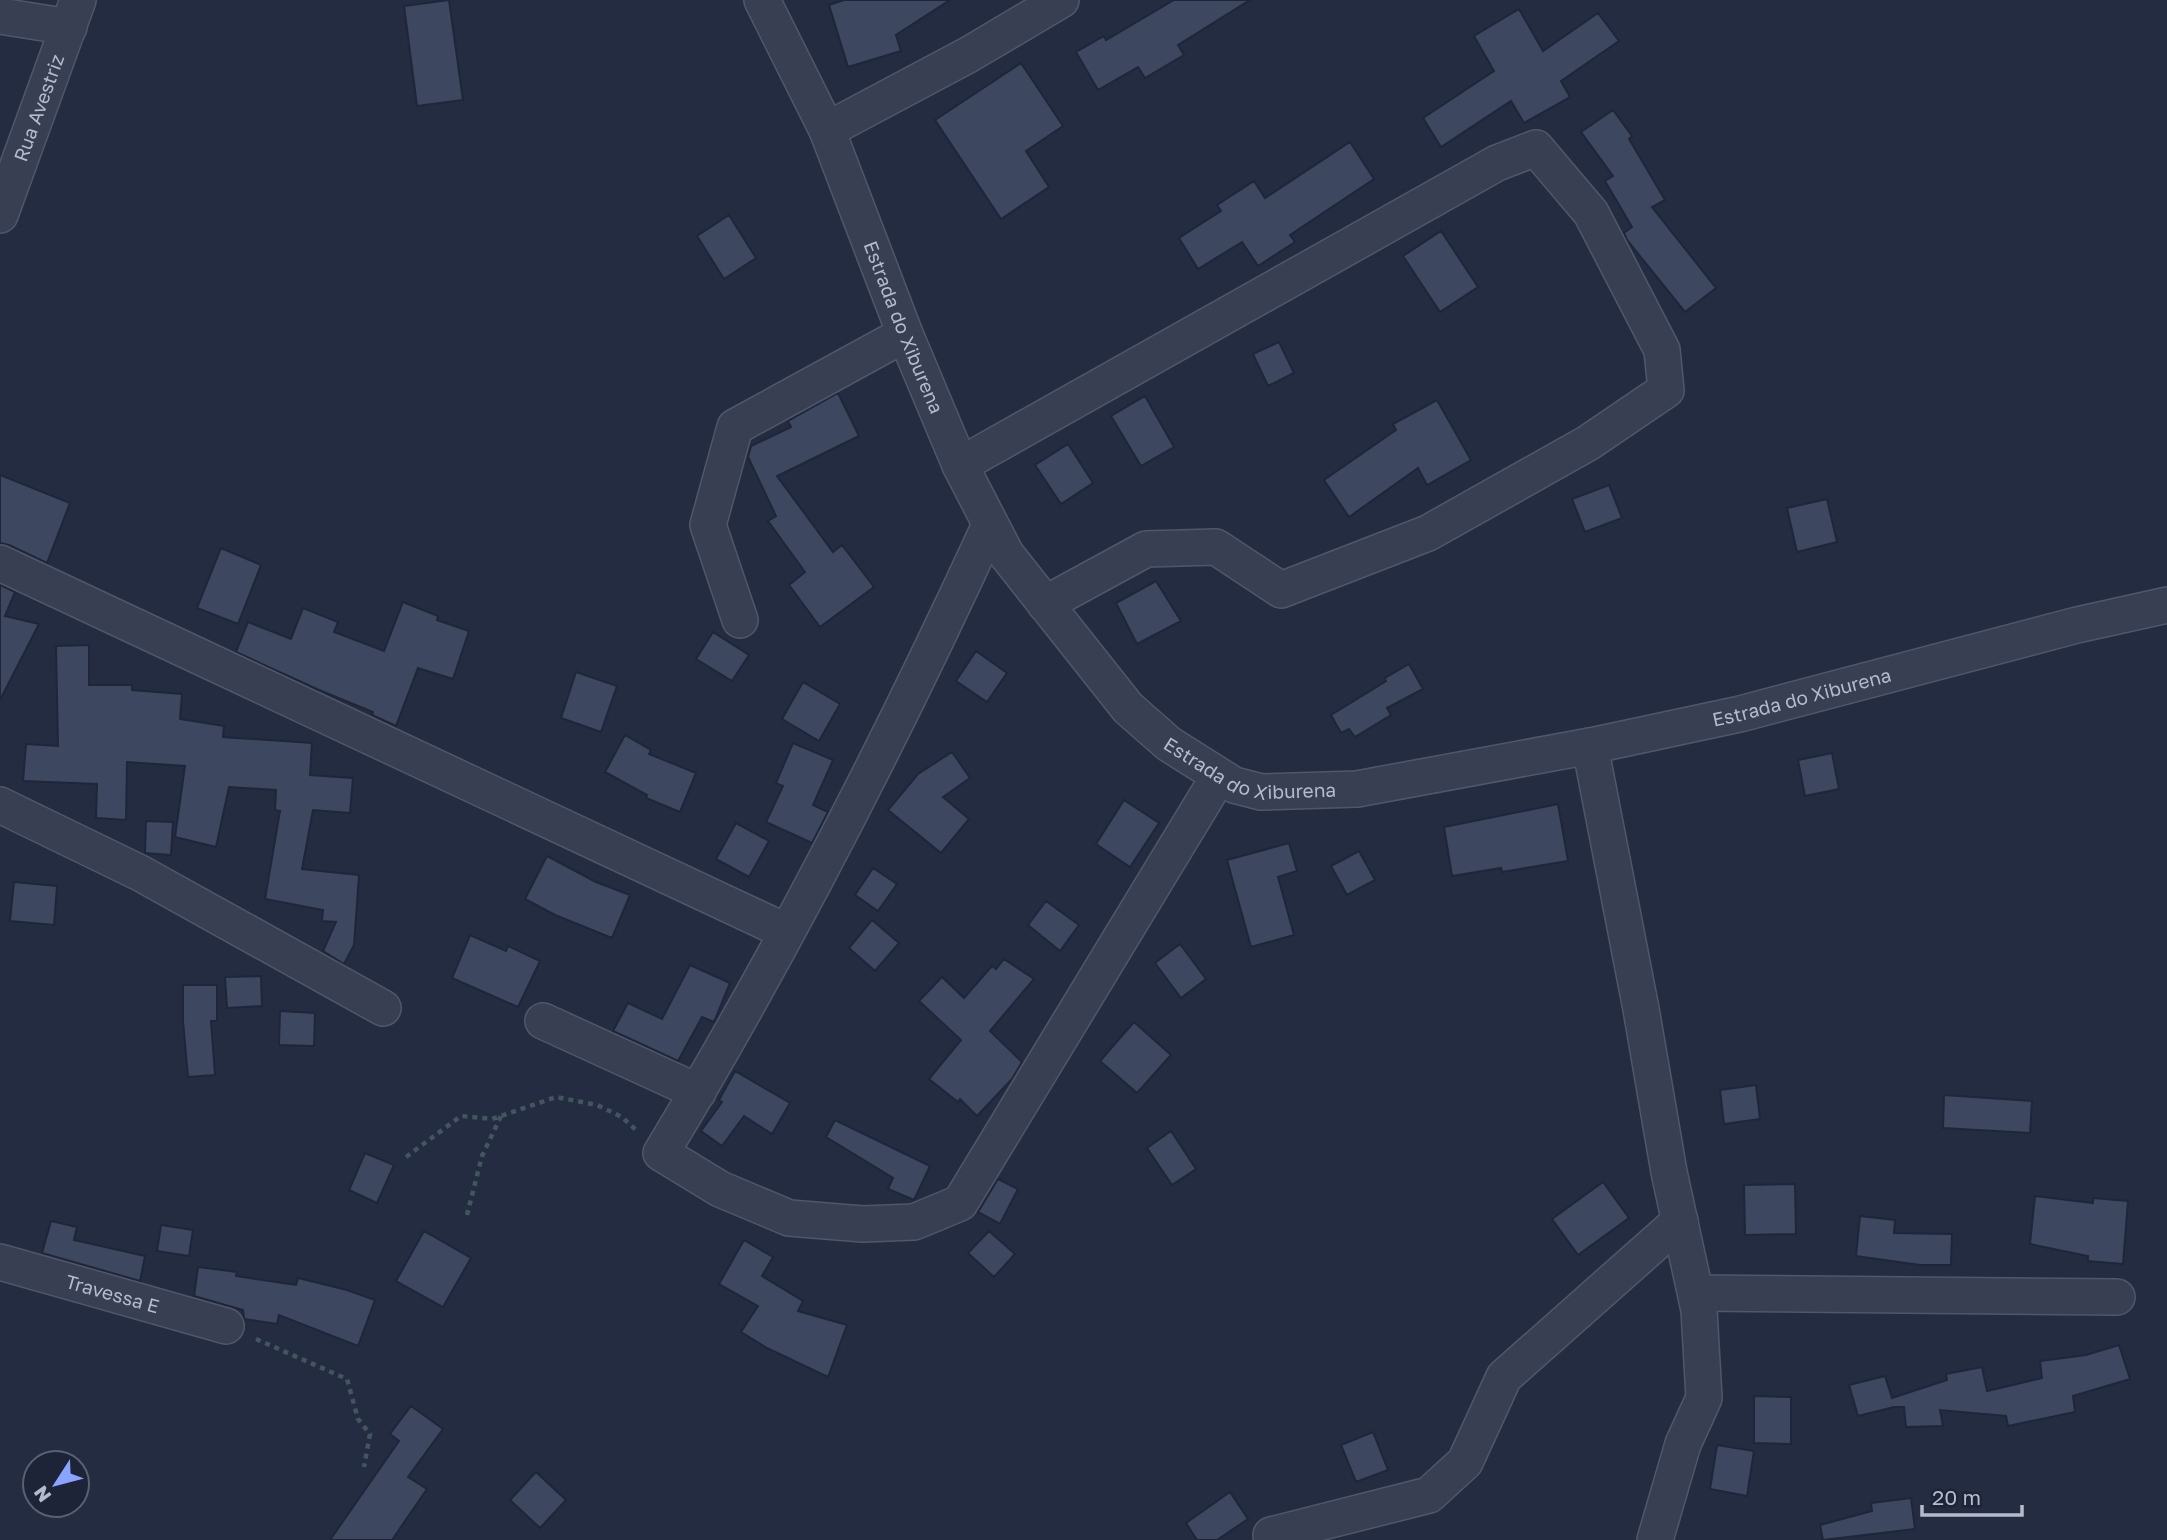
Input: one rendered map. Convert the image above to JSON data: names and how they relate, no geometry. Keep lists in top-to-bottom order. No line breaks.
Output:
{"streets":{"street":["Rua Avestriz","Estrada do Xiburena","Travessa E"]},"scale_bar":"20 m","north":"bottom left"}
